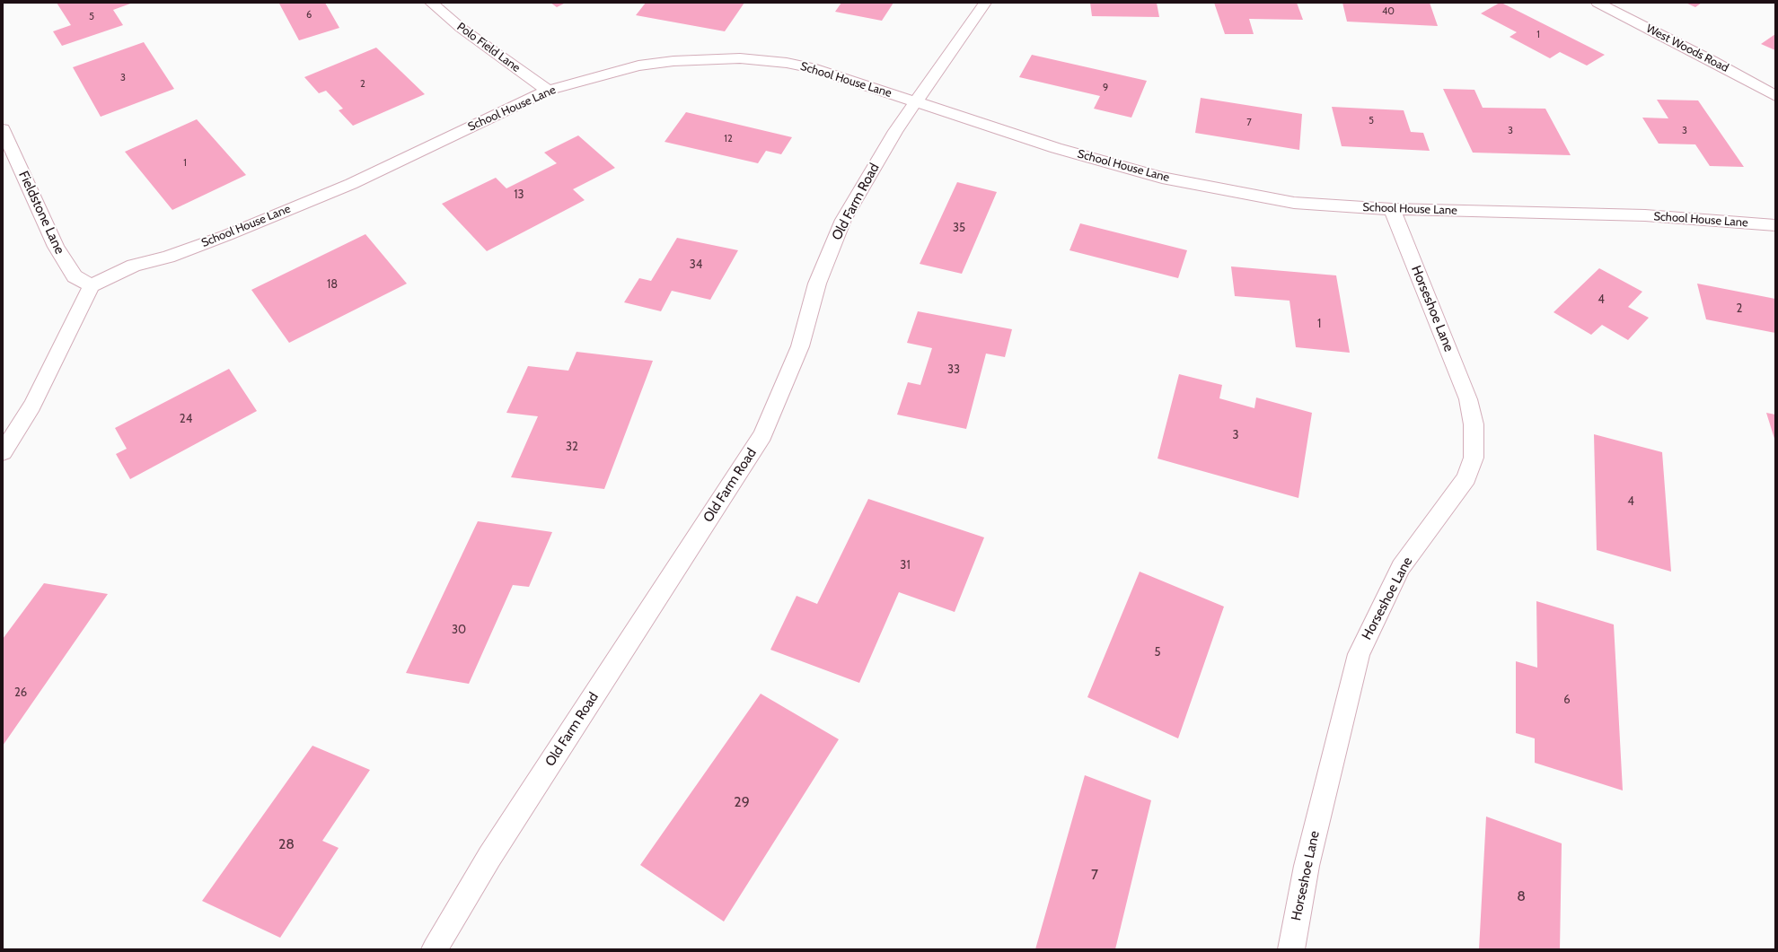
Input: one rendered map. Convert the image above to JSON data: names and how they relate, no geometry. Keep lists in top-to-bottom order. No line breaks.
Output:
{"streets":{"street":["Polo Field Lane","West Woods Road","School House Lane","Old Farm Road","Fieldstone Lane","Horseshoe Lane"]},"crossings":[["Polo Field Lane","School House Lane"],["School House Lane","Old Farm Road"],["School House Lane","Fieldstone Lane"],["School House Lane","Horseshoe Lane"]],"house_numbers":["40","6","5","1","3","2","9","5","7","3","3","12","1","13","35","34","18","4","2","1","33","24","3","32","4","31","30","5","26","6","29","28","7","8"]}
